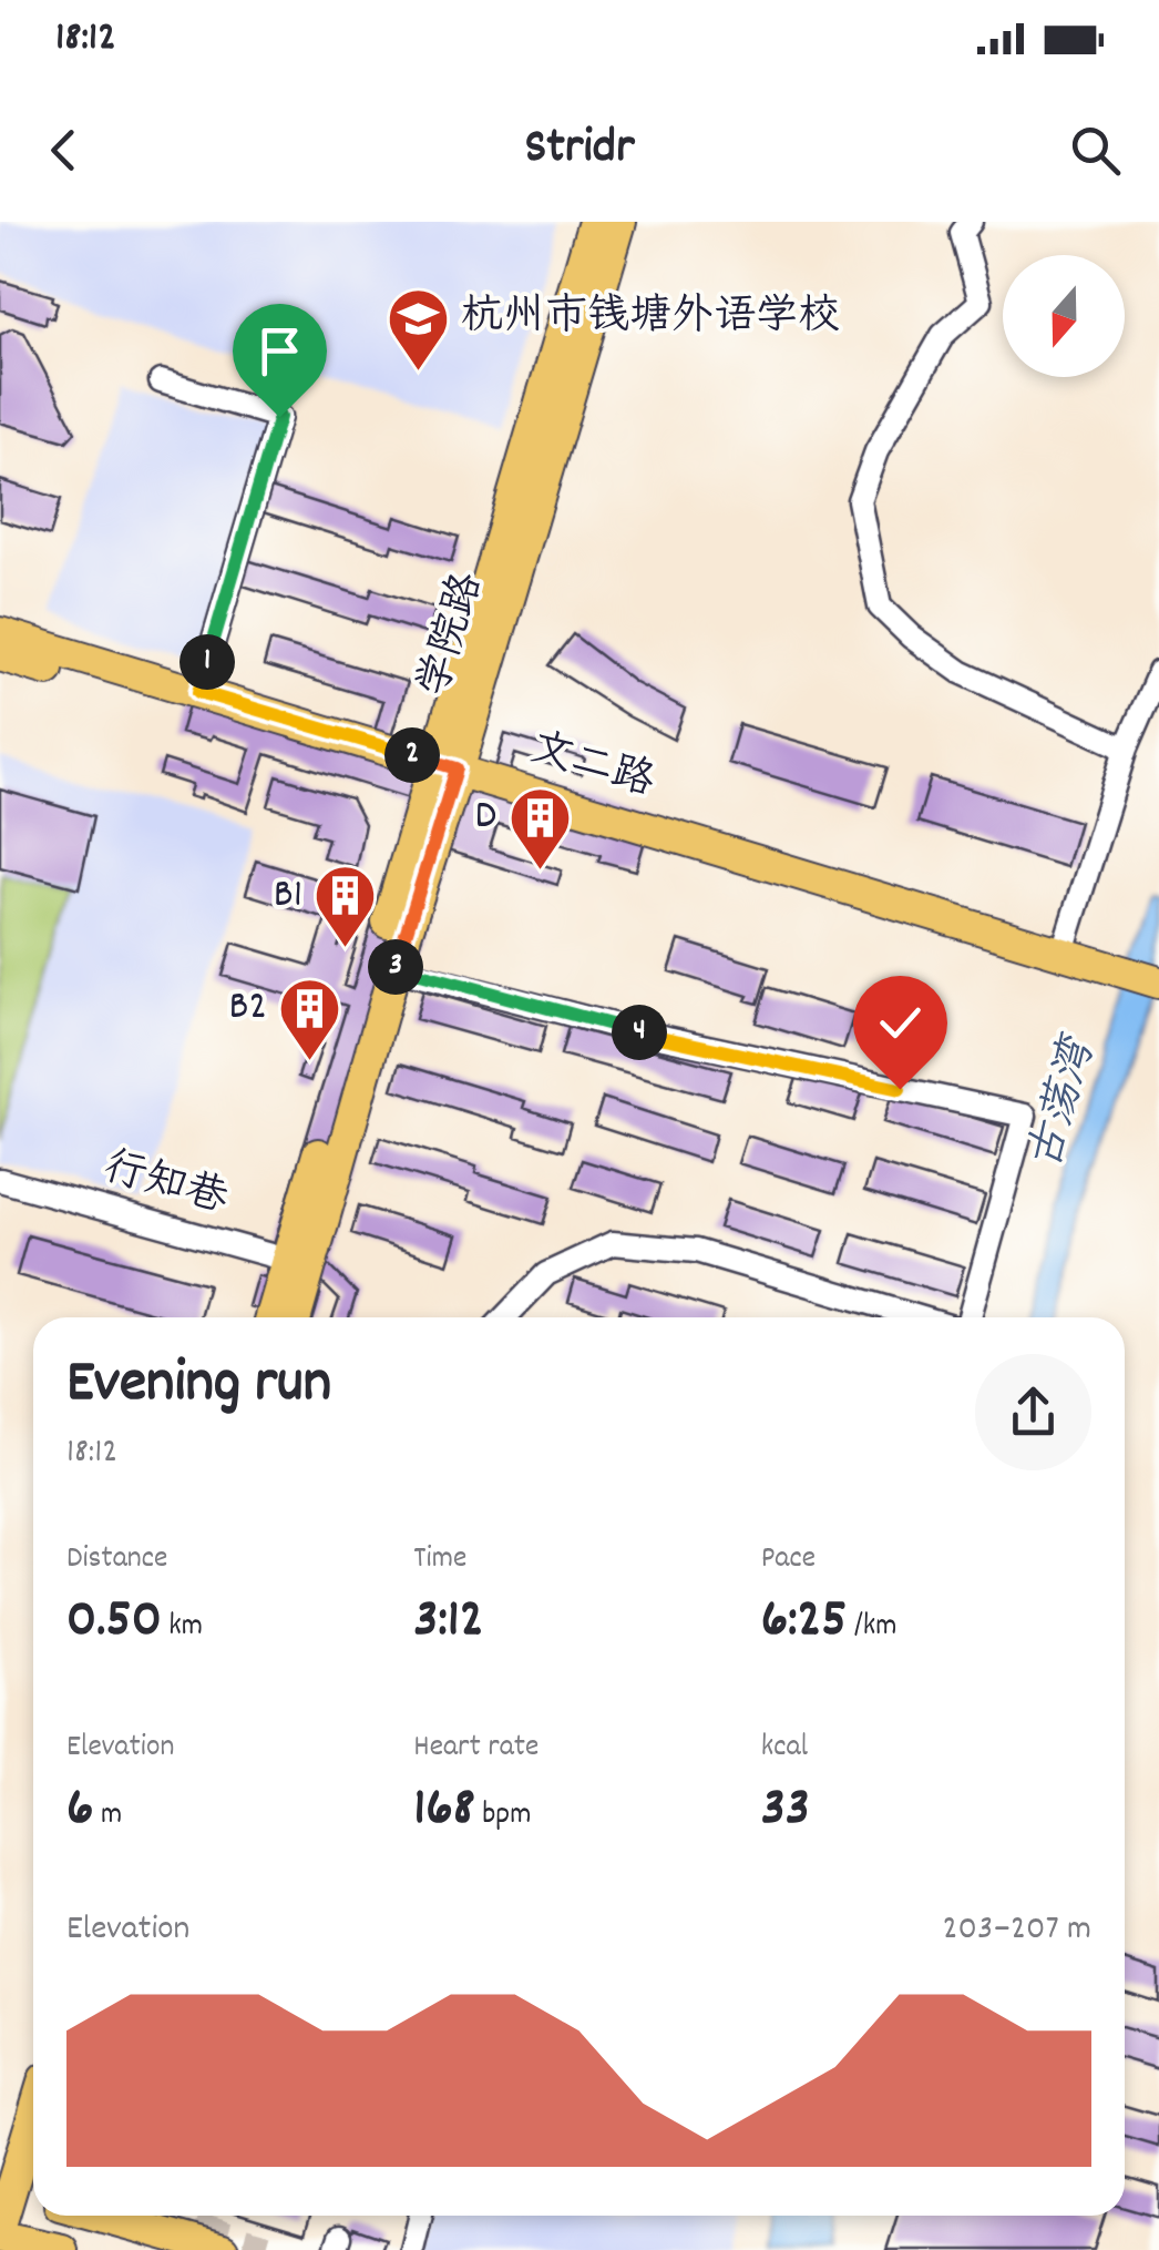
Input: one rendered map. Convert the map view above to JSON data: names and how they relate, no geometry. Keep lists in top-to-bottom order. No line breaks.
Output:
{"streets":{"main road":["学院路","文二路"],"street":["行知巷"]},"crossings":[["学院路","文二路"],["学院路","行知巷"]],"water":["古荡湾"],"places":{"school or university":["杭州市钱塘外语学校"],"building":["D","B1","B2"]},"north":"bottom","page":{"status":"18:12","header":"Stridr","pins":["1","2","3","4"],"heading":["Evening run","18:12"],"stats":[["Distance","0.50 km"],["Time","3:12"],["Pace","6:25 /km"],["Elevation","6 m"],["Heart rate","168 bpm"],["kcal","33"]],"chart":["Elevation","203–207 m"]}}
